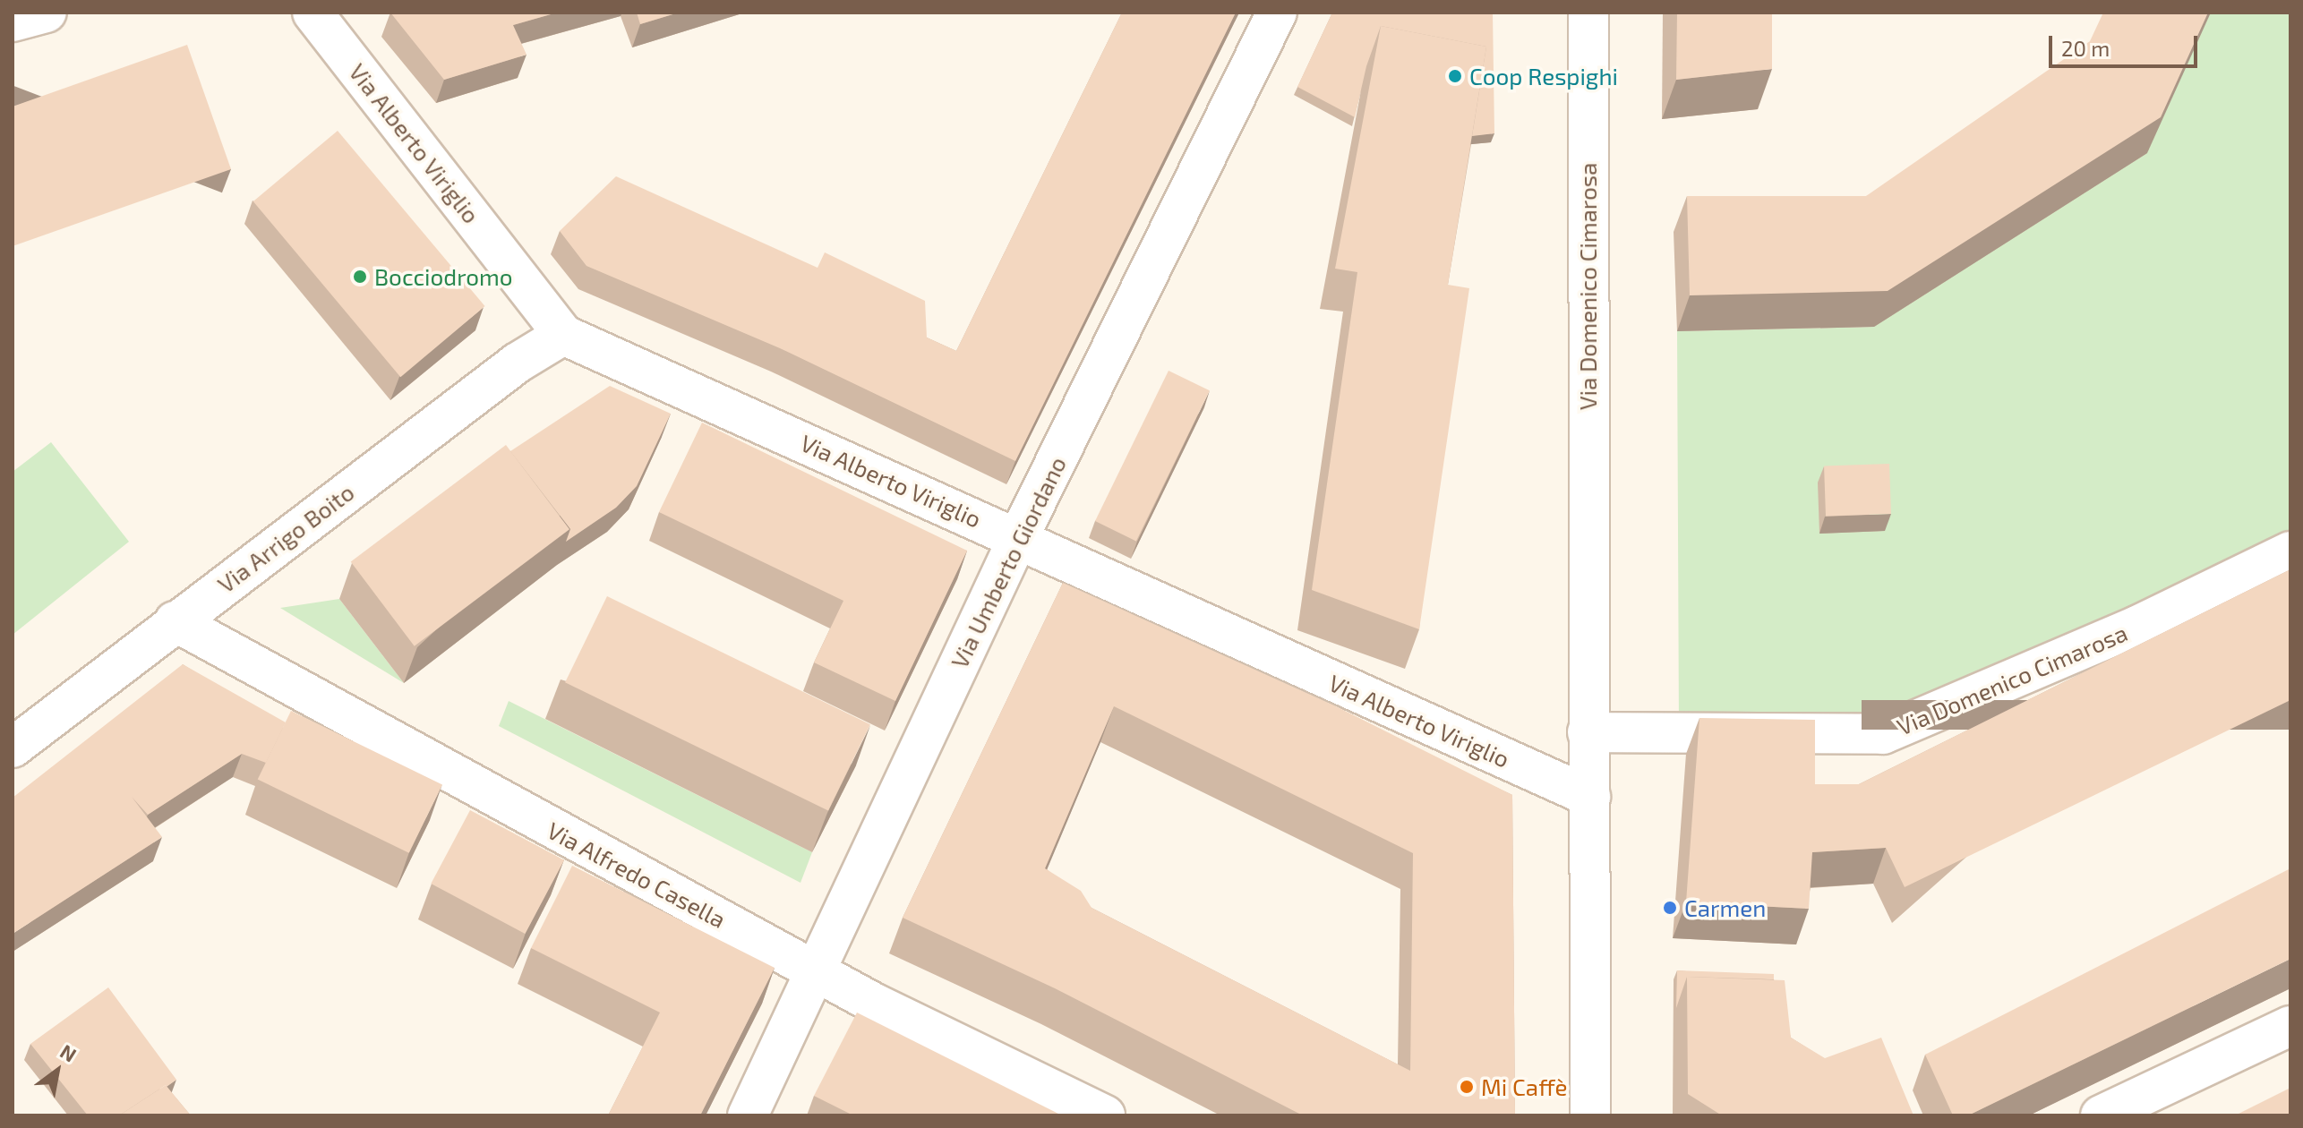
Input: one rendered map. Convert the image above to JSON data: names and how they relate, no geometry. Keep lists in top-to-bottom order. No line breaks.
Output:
{"streets":{"street":["Via Alberto Viriglio","Via Domenico Cimarosa","Via Arrigo Boito","Via Umberto Giordano","Via Alfredo Casella"]},"crossings":[["Via Alberto Viriglio","Via Domenico Cimarosa"],["Via Alberto Viriglio","Via Arrigo Boito"],["Via Alberto Viriglio","Via Umberto Giordano"],["Via Arrigo Boito","Via Alfredo Casella"],["Via Umberto Giordano","Via Alfredo Casella"]],"places":["Coop Respighi","Bocciodromo","Carmen","Mi Caffè"],"scale_bar":"20 m","north":"top right"}
